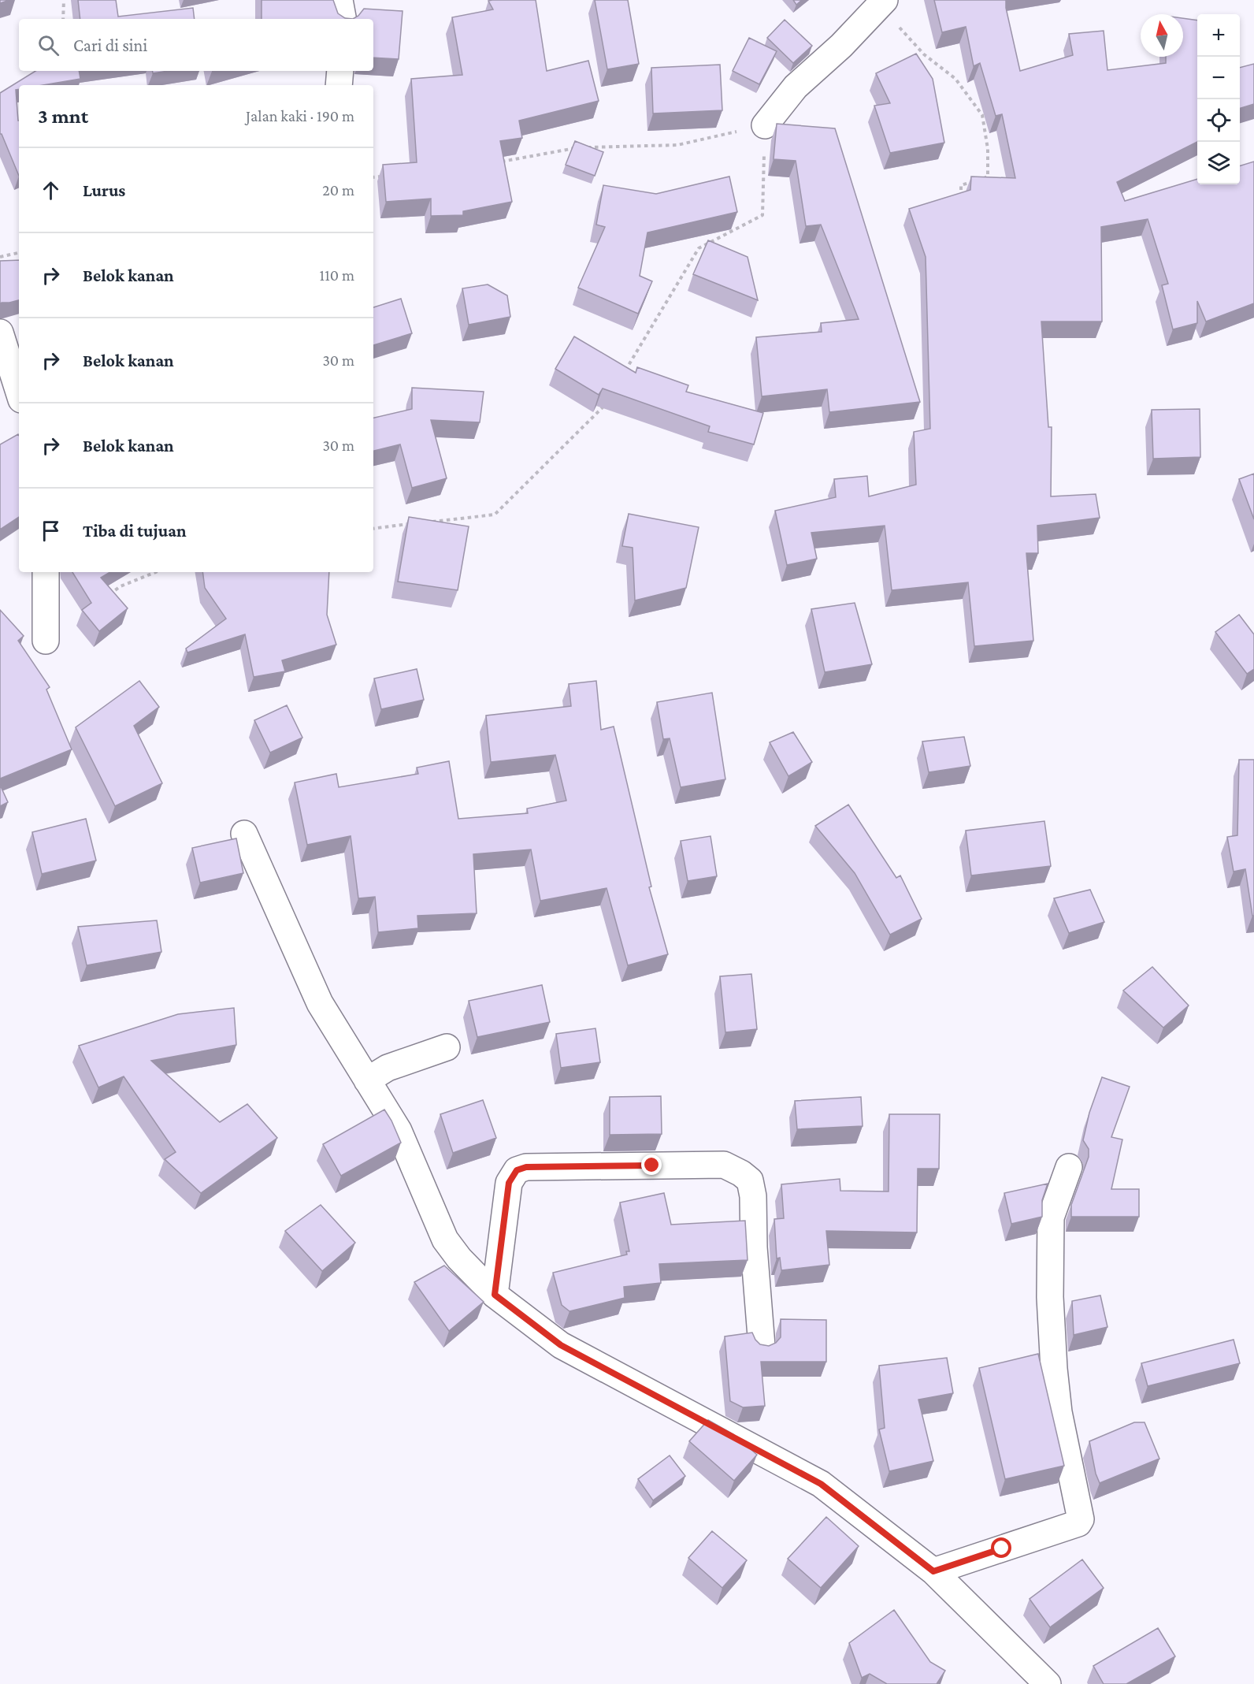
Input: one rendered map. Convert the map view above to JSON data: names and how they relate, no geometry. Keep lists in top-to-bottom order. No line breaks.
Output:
{"north":"top","page":{"map_buttons":["+","−"],"search":"Cari di sini","heading":["3 mnt","Jalan kaki · 190 m"],"list":[["Lurus","20 m"],["Belok kanan","110 m"],["Belok kanan","30 m"],["Belok kanan","30 m"],"Tiba di tujuan"]}}
